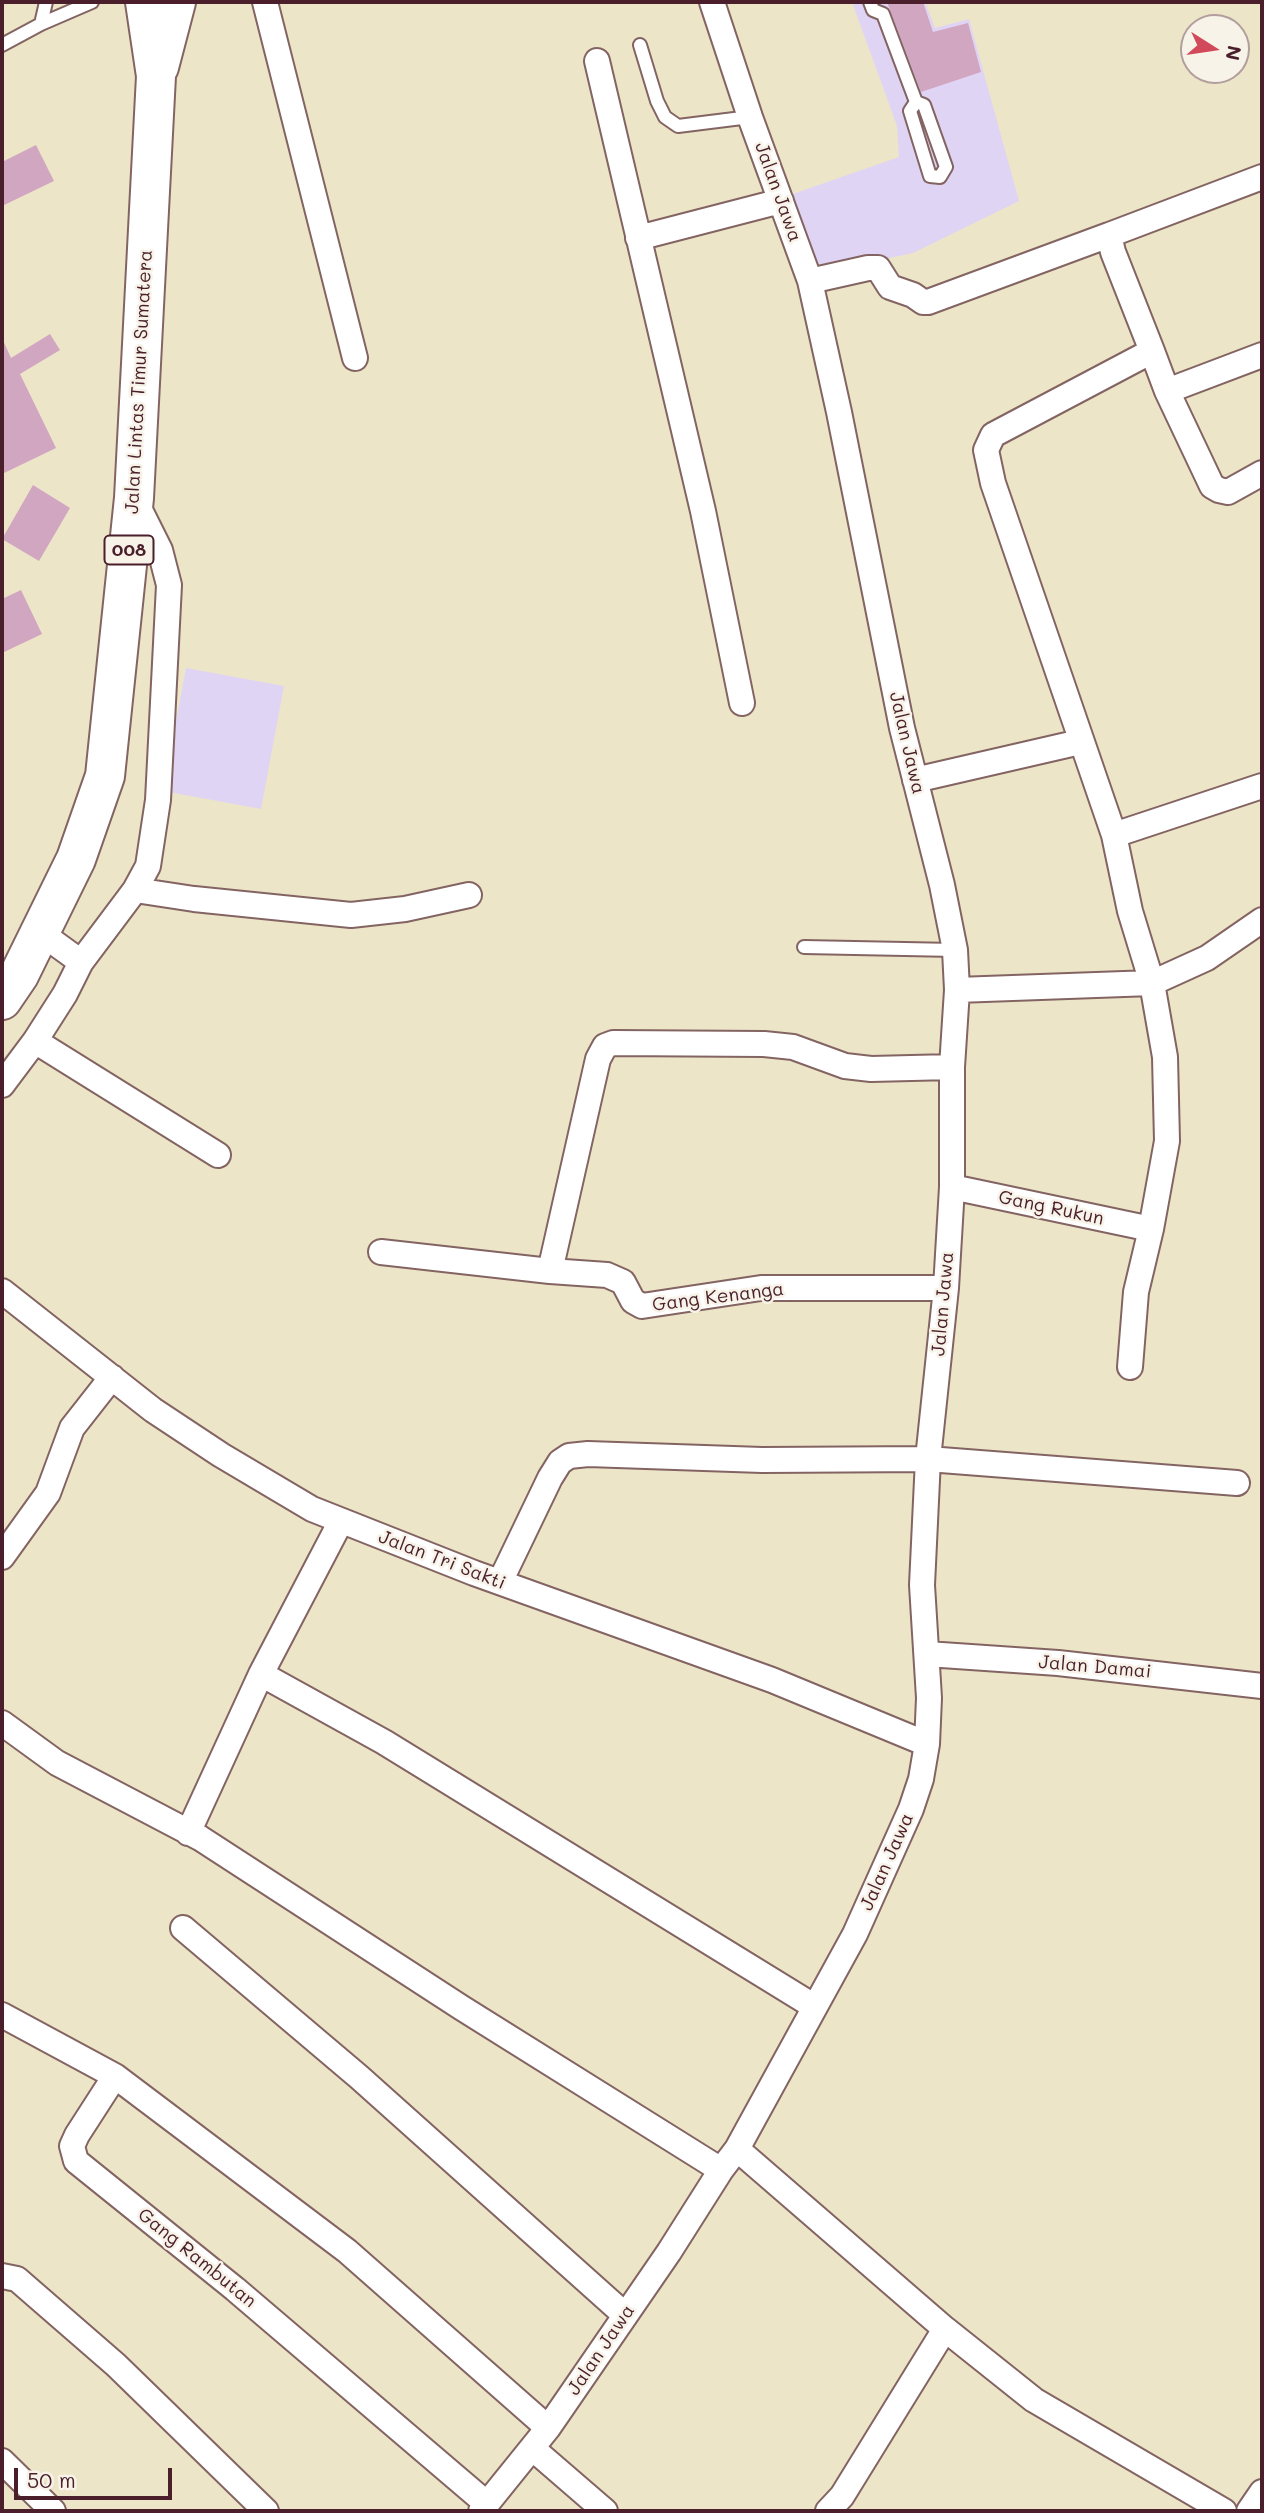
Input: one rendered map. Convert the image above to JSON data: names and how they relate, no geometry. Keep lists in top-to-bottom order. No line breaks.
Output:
{"streets":{"highway":["Jalan Lintas Timur Sumatera","008"],"street":["Jalan Jawa","Gang Rukun","Gang Kenanga","Jalan Tri Sakti","Jalan Damai","Gang Rambutan"]},"crossings":[["Jalan Jawa","Gang Rukun"],["Jalan Jawa","Gang Kenanga"],["Jalan Jawa","Jalan Tri Sakti"],["Jalan Jawa","Jalan Damai"],["Jalan Jawa","Gang Rambutan"],["Jalan Lintas Timur Sumatera","008"]],"scale_bar":"50 m","north":"right"}
